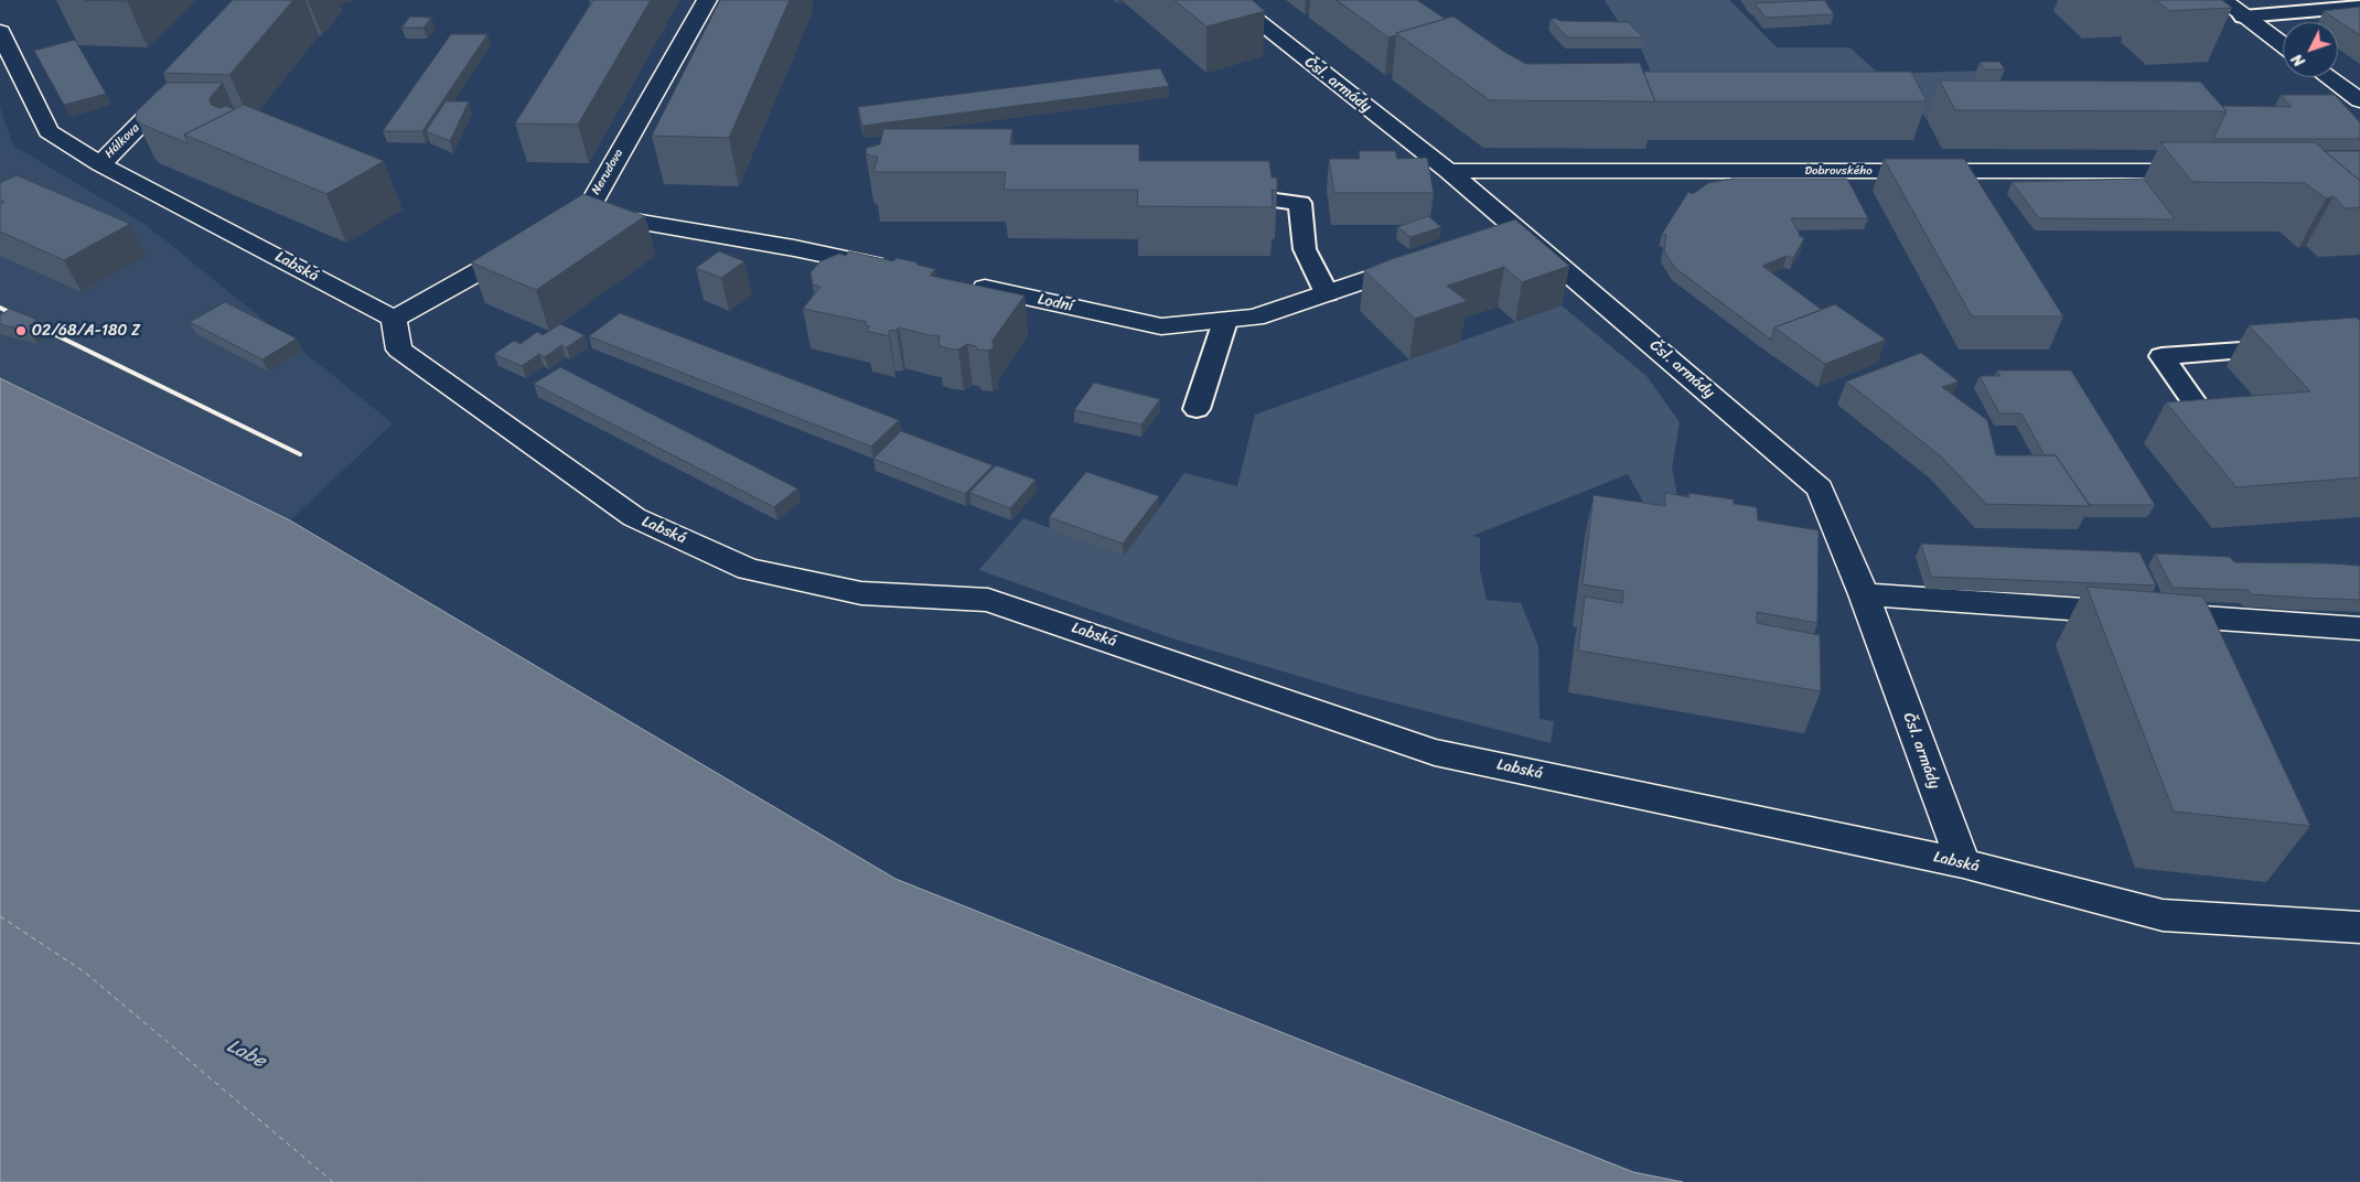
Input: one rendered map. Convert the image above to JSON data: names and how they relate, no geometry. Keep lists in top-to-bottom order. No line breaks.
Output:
{"streets":{"street":["Čsl. armády","Hálkova","Dobrovského","Nerudova","Labská","Lodní"]},"crossings":[["Čsl. armády","Dobrovského"],["Čsl. armády","Labská"],["Hálkova","Labská"],["Nerudova","Labská"]],"water":["Labe"],"places":["O2/68/A-180 Z"],"north":"bottom left"}
